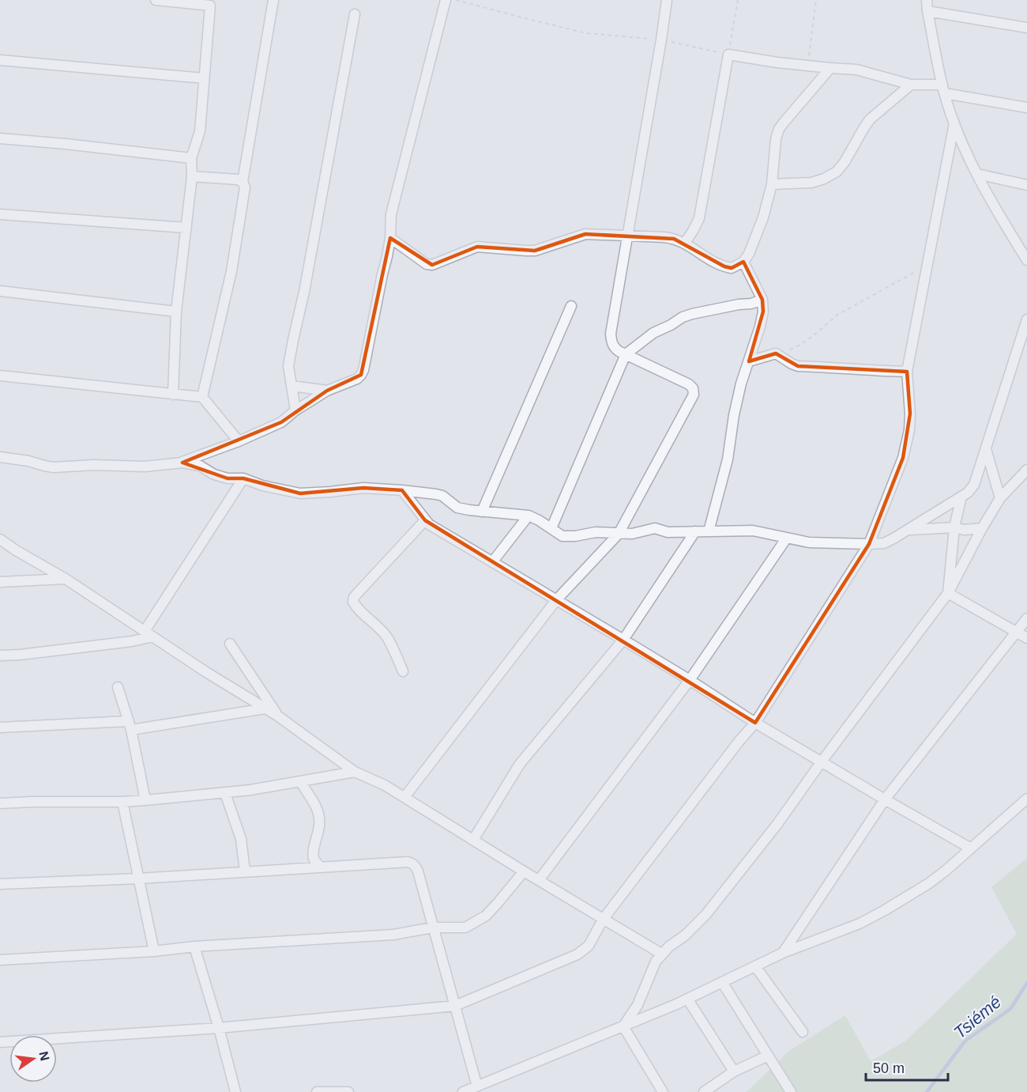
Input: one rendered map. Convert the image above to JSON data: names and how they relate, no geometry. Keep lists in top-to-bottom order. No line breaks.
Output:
{"water":["Tsiémé"],"scale_bar":"50 m","north":"right"}
